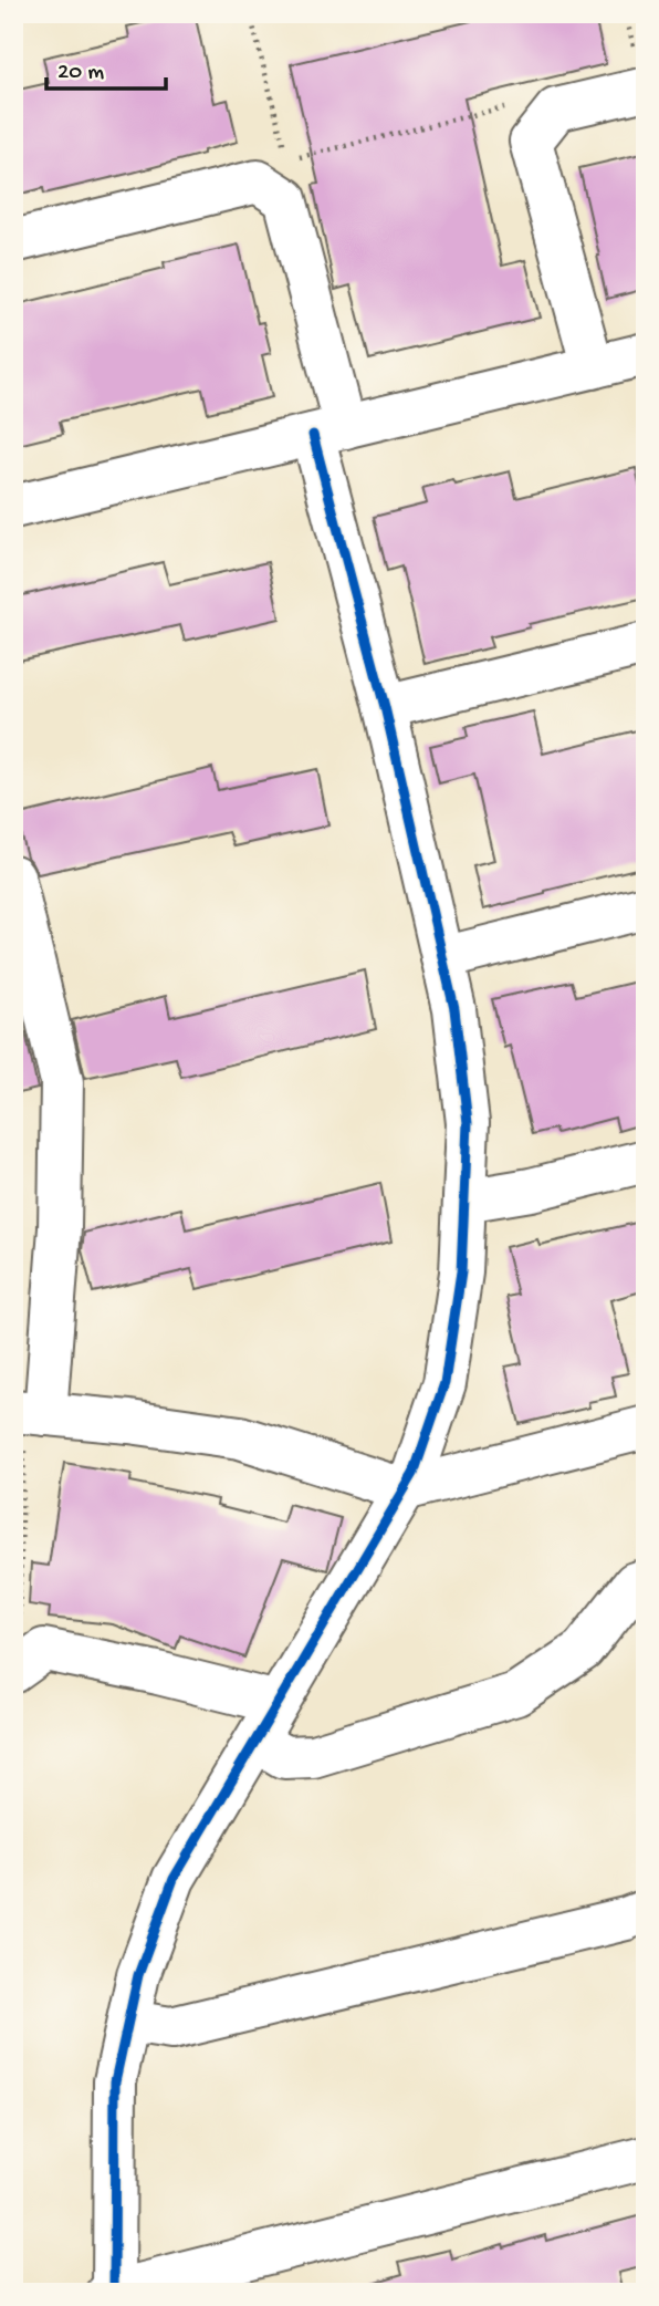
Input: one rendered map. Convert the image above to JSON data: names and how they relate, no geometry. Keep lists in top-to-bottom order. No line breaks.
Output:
{"scale_bar":"20 m"}
